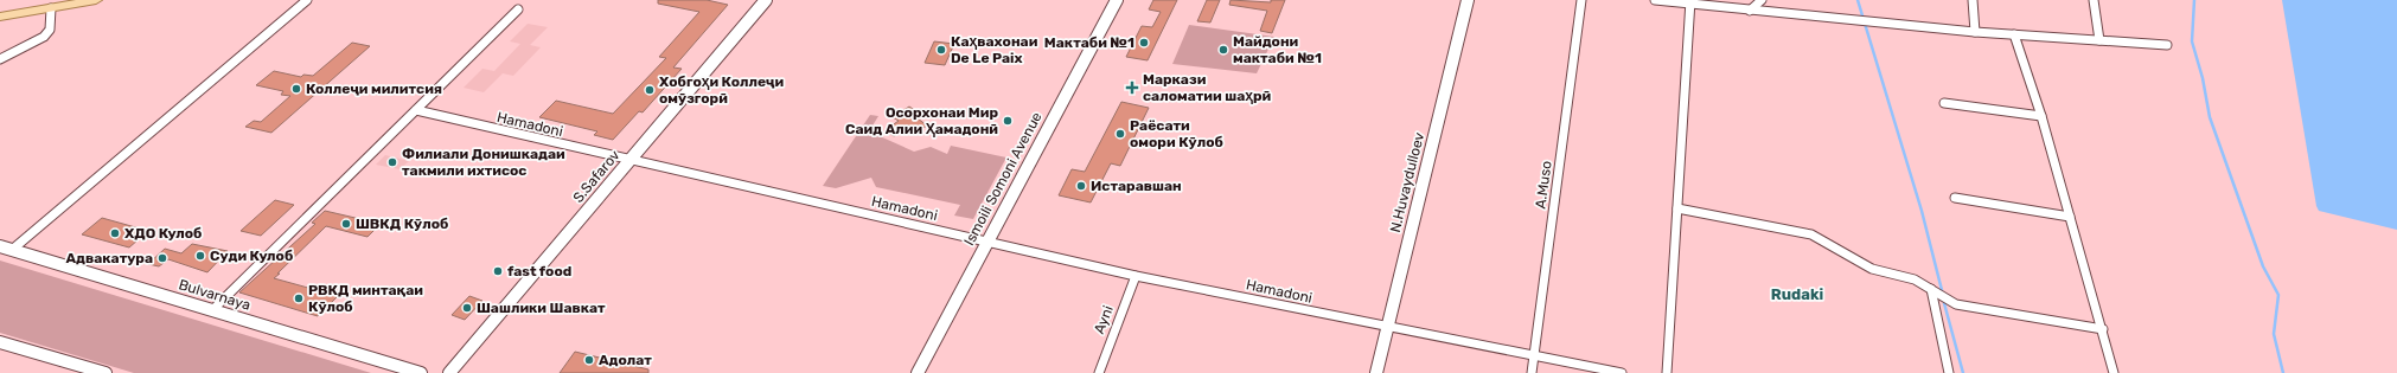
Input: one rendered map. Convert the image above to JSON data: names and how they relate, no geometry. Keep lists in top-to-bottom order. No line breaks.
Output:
{"streets":{"street":["Hamadoni","S.Safarov","Ismoili Somoni Avenue","N.Huvaydulloev","A.Muso","Bulvarnaya","Ayni"]},"crossings":[["Hamadoni","S.Safarov"],["Hamadoni","Ismoili Somoni Avenue"],["Hamadoni","N.Huvaydulloev"],["Hamadoni","A.Muso"],["Hamadoni","Ayni"]],"districts":["Rudaki"],"places":{"other":["Мактаби №1","Каҳвахонаи De Le Paix","Майдони мактаби №1","Коллеҷи милитсия","Хобгоҳи Коллеҷи омӯзгорӣ","Осорхонаи Мир Саид Алии Ҳамадонӣ","Раёсати омори Кӯлоб","Филиали Донишкадаи такмили ихтисос","Истаравшан","ШВКД Кӯлоб","ХДО Кулоб","Суди Кулоб","Адвакатура","fast food","РВКД минтақаи Кӯлоб","Шашлики Шавкат","Адолат"],"health":["Маркази саломатии шаҳрӣ"]}}
